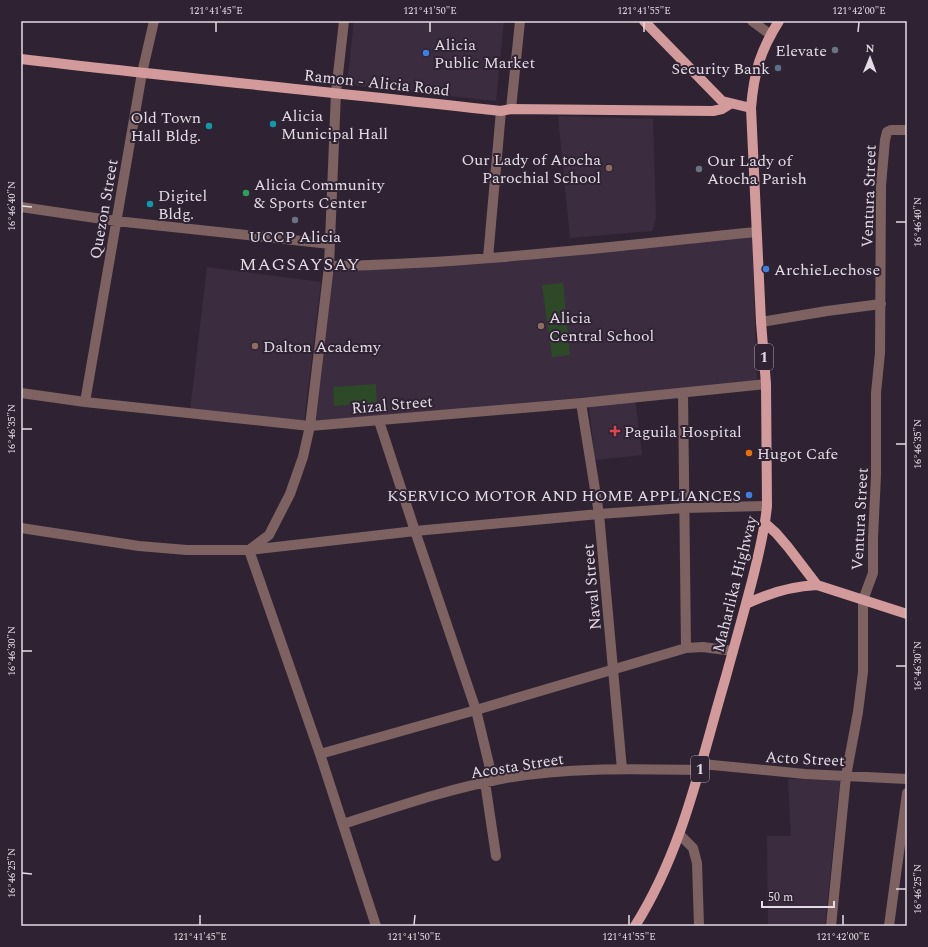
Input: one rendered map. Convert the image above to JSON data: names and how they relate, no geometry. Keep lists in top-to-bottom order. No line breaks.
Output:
{"streets":{"main road":["Ramon - Alicia Road","1","Maharlika Highway"],"street":["Ventura Street","Quezon Street","Rizal Street","Naval Street","Acto Street","Acosta Street"]},"crossings":[["Ramon - Alicia Road","Quezon Street"],["Ventura Street","Acto Street"],["Quezon Street","Rizal Street"],["Rizal Street","Maharlika Highway"],["Rizal Street","Naval Street"],["Maharlika Highway","Acto Street"],["Maharlika Highway","Acosta Street"],["Naval Street","Acosta Street"],["Acto Street","Acosta Street"]],"districts":["MAGSAYSAY"],"places":{"other":["Elevate","Alicia Public Market","Security Bank","Alicia Municipal Hall","Old Town Hall Bldg.","Our Lady of Atocha Parochial School","Our Lady of Atocha Parish","Alicia Community & Sports Center","Digitel Bldg.","UCCP Alicia","ArchieLechose","Alicia Central School","Dalton Academy","Hugot Cafe","KSERVICO MOTOR AND HOME APPLIANCES"],"health":["Paguila Hospital"]},"scale_bar":"50 m","north":"top","coordinates":["121°41'45\"E","121°41'50\"E","121°41'55\"E","121°42'00\"E","16°46'40\"N","16°46'35\"N","16°46'30\"N","16°46'25\"N"]}
